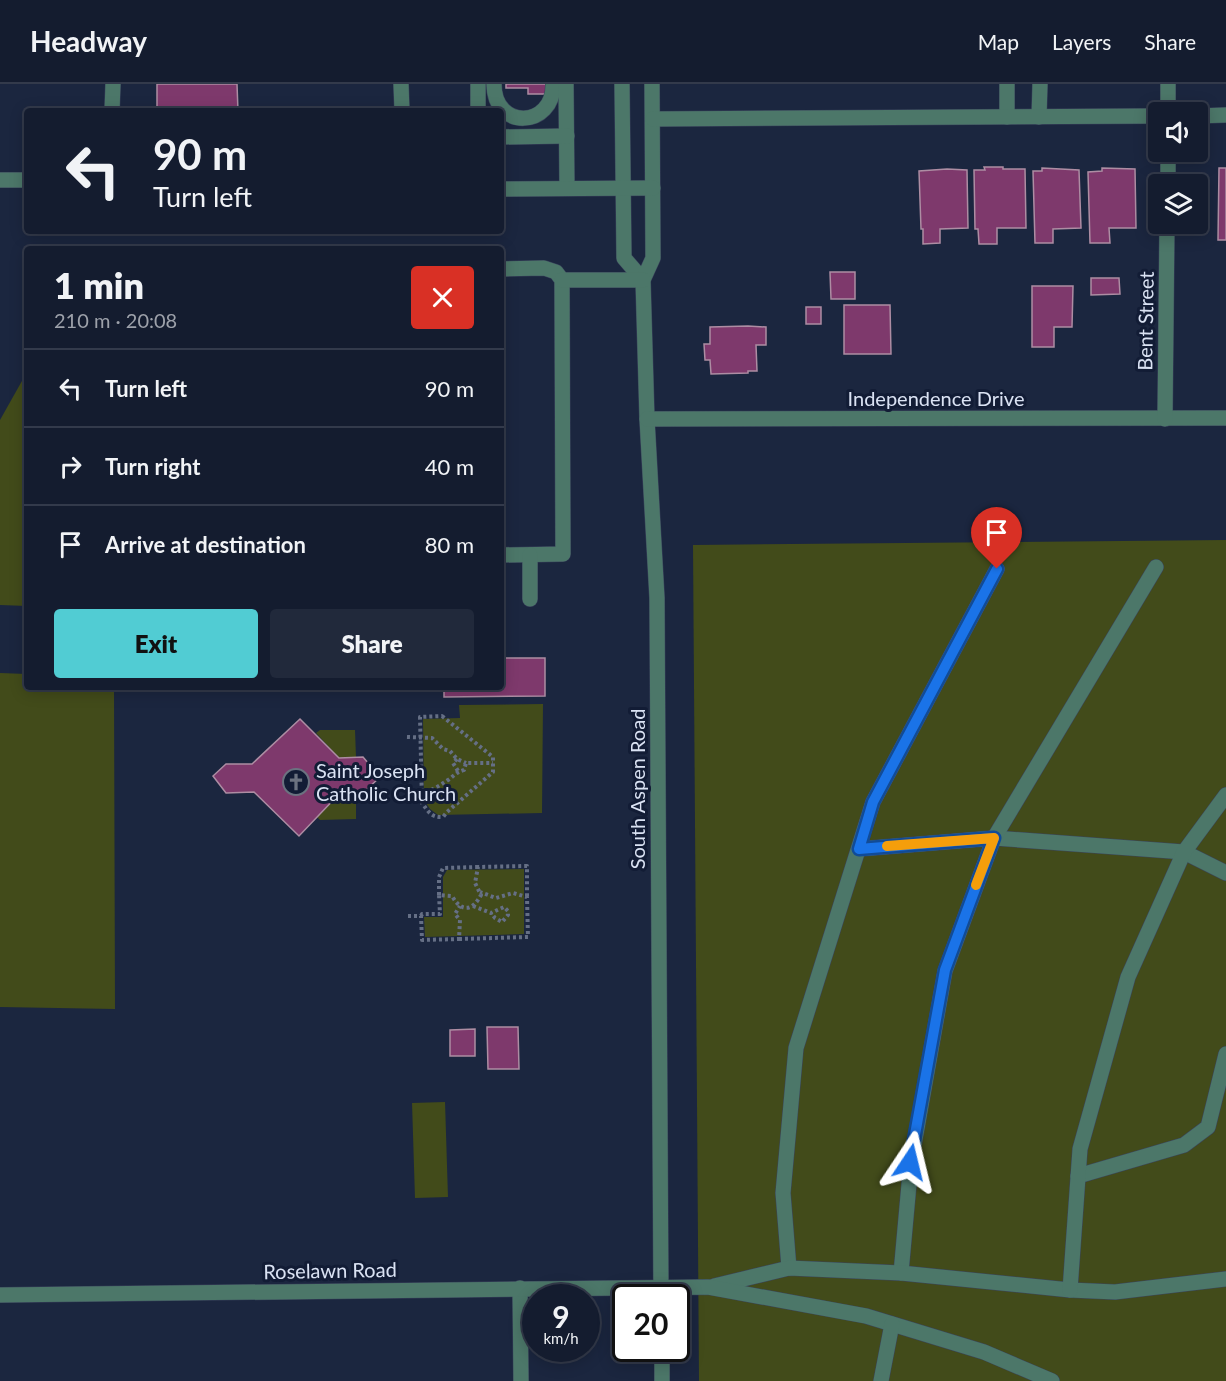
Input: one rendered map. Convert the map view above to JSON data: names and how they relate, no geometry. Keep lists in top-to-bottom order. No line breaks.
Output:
{"streets":{"street":["Bent Street","Independence Drive","South Aspen Road","Roselawn Road"]},"crossings":[["Bent Street","Independence Drive"],["Independence Drive","South Aspen Road"]],"places":{"church":["Saint Joseph Catholic Church"]},"page":{"header":"Headway","nav":["Map","Layers","Share"],"turn":["90 m","Turn left"],"heading":["1 min","210 m · 20:08"],"list":[{"name":"Turn left","value":"90 m"},{"name":"Turn right","value":"40 m"},{"name":"Arrive at destination","value":"80 m"}],"buttons":["Exit","Share"],"speed":"9 km/h","limit":"20"}}
